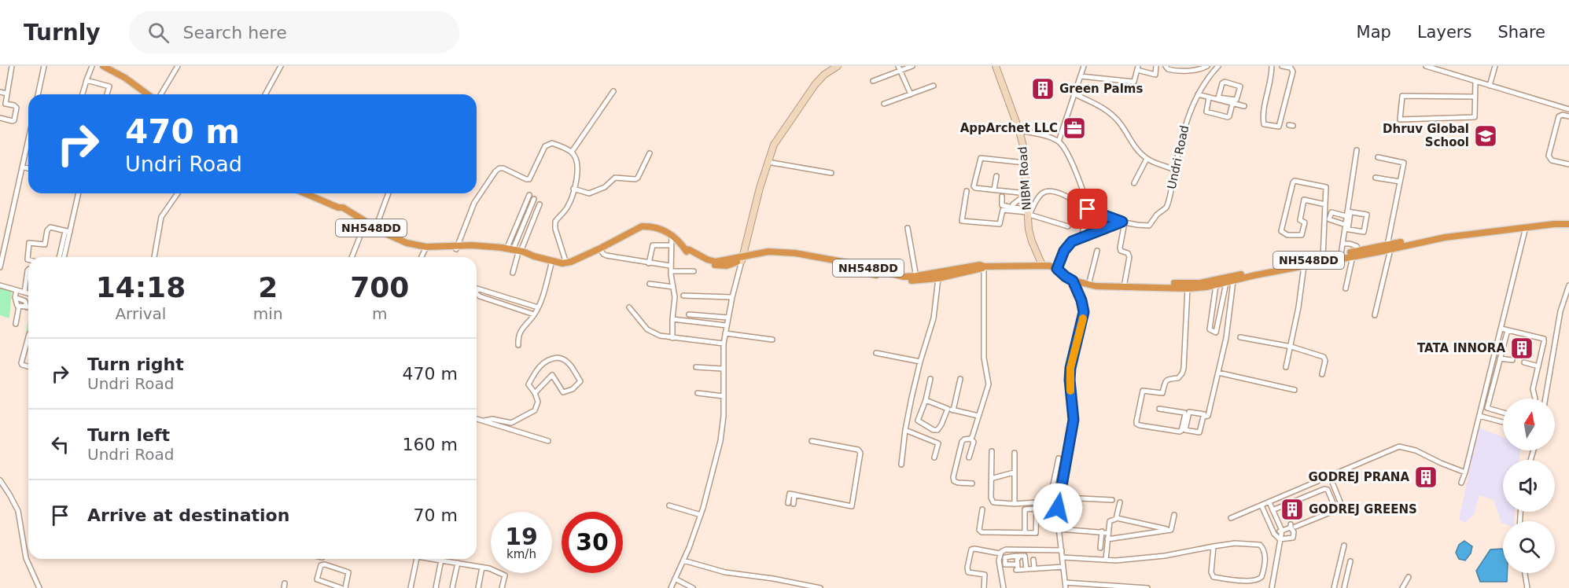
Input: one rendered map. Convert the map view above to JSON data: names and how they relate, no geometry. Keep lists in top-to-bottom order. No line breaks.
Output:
{"streets":{"highway":["NH548DD"],"main road":["NIBM Road"],"street":["Undri Road"]},"crossings":[["Undri Road","NIBM Road"],["Undri Road","NH548DD"],["NIBM Road","NH548DD"]],"places":{"building":["Green Palms","TATA INNORA","GODREJ PRANA","GODREJ GREENS"],"office":["AppArchet LLC"],"school or university":["Dhruv Global School"]},"north":"top","page":{"header":"Turnly","search":"Search here","nav":["Map","Layers","Share"],"turn":["470 m","Undri Road"],"eta":["14:18","Arrival","2","min","700","m"],"list":[{"name":"Turn right","note":"Undri Road","value":"470 m"},{"name":"Turn left","note":"Undri Road","value":"160 m"},{"name":"Arrive at destination","value":"70 m"}],"speed":"19 km/h","limit":"30"}}
